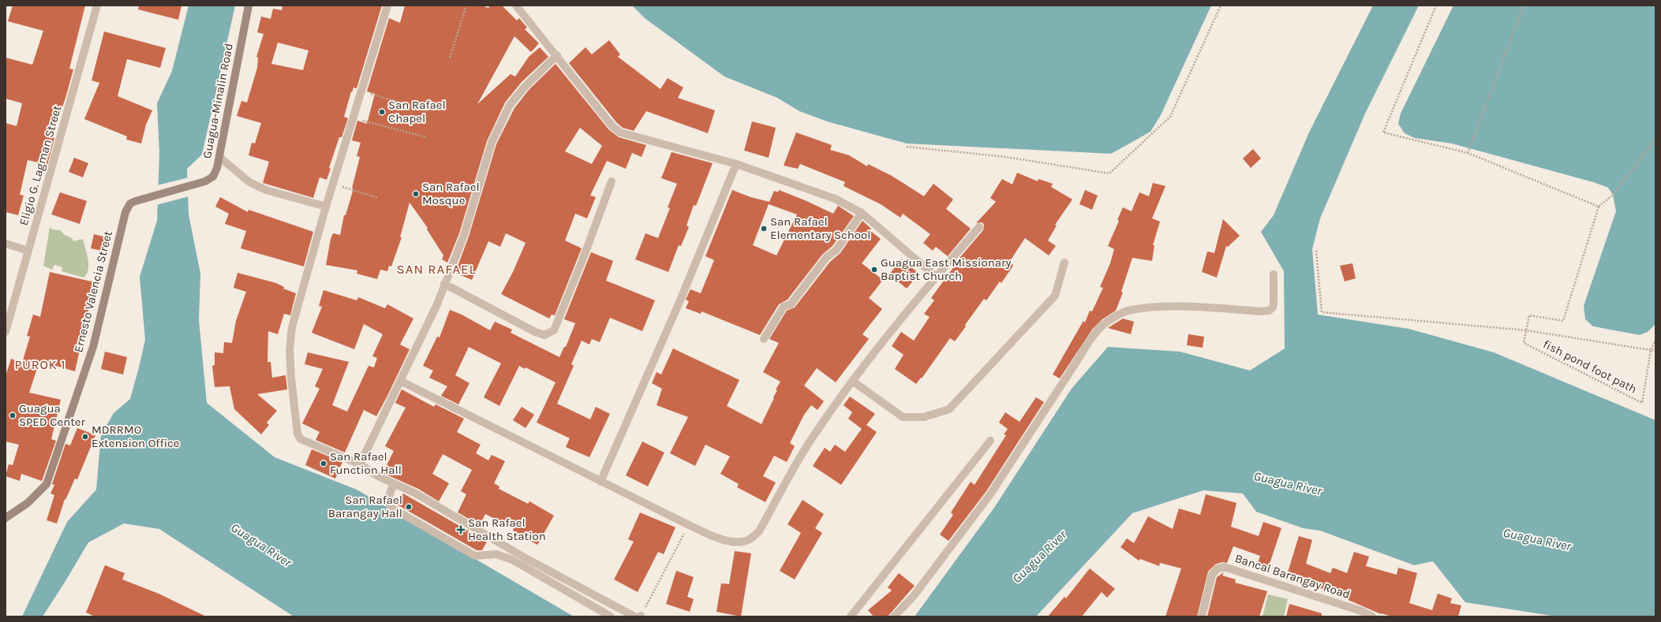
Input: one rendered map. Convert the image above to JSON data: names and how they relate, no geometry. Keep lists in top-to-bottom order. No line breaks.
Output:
{"streets":{"main road":["Guagua-Minalin Road","Ernesto Valencia Street"],"street":["Eligio G. Lagman Street","Bancal Barangay Road"],"path":["fish pond foot path"]},"crossings":[["Guagua-Minalin Road","Ernesto Valencia Street"]],"districts":["SAN RAFAEL","PUROK 1"],"water":["Guagua River"],"places":{"other":["San Rafael Chapel","San Rafael Mosque","San Rafael Elementary School","Guagua East Missionary Baptist Church","Guagua SPED Center","MDRRMO Extension Office","San Rafael Function Hall","San Rafael Barangay Hall"],"health":["San Rafael Health Station"]}}
